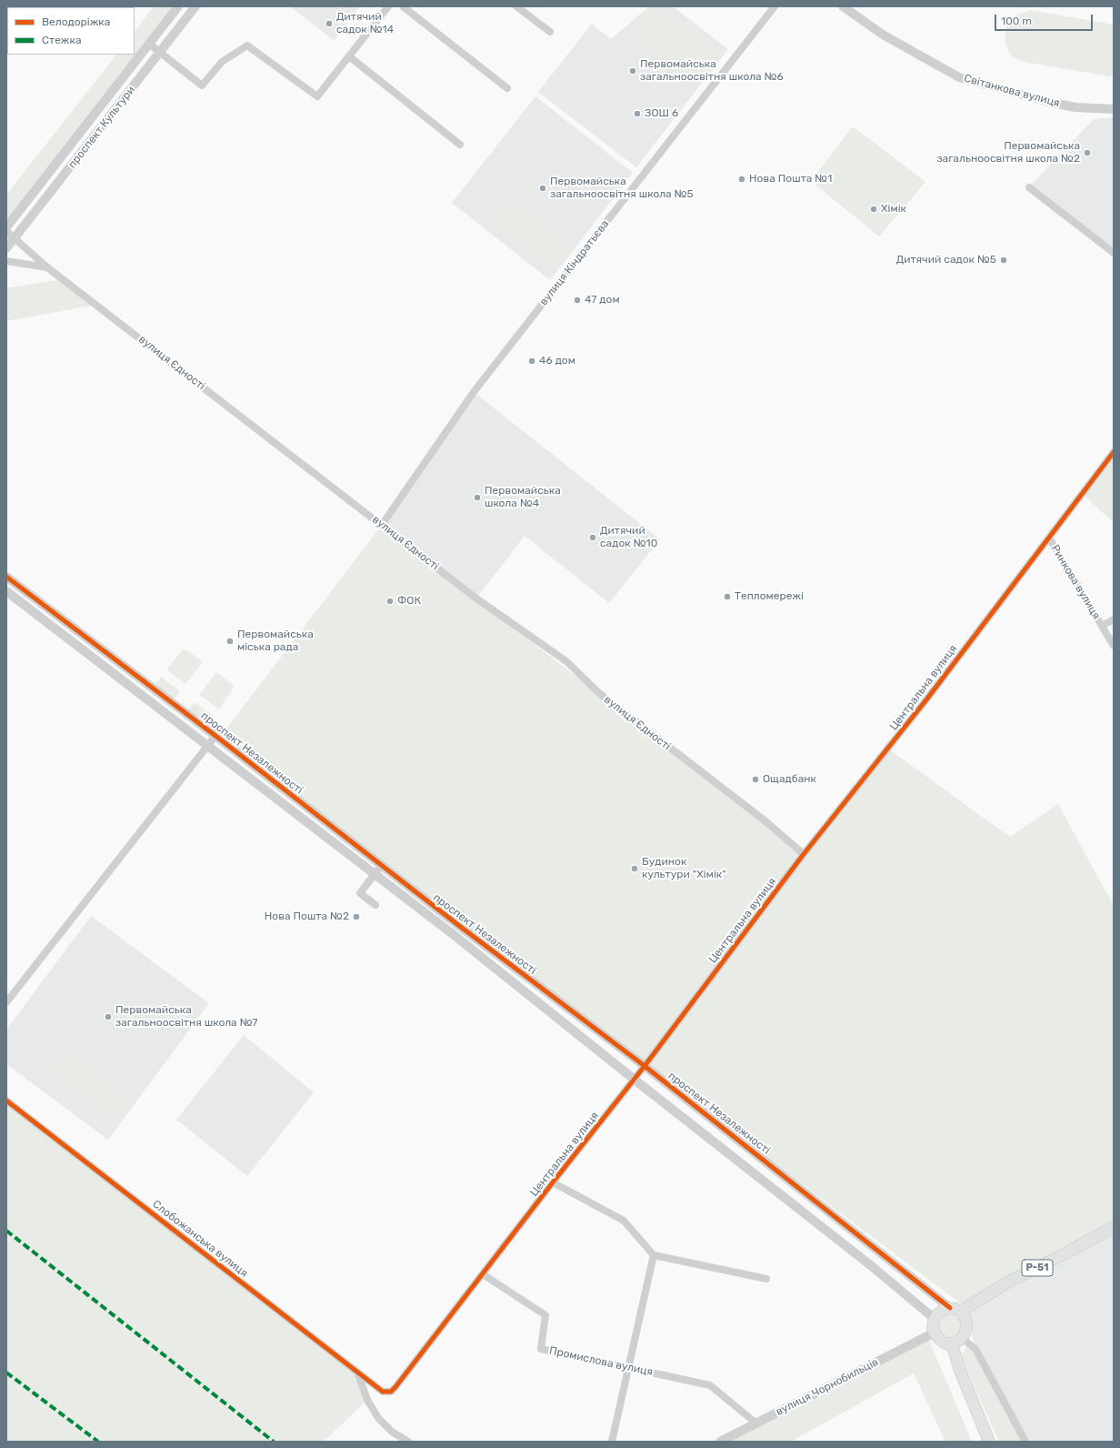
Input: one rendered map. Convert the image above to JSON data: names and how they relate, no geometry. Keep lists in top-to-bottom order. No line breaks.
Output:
{"streets":{"main road":["Р-51"],"street":["Світанкова вулиця","проспект Культури","вулиця Кіндратьєва","вулиця Єдності","Ринкова вулиця","Центральна вулиця","проспект Незалежності","Слобожанська вулиця","Промислова вулиця","вулиця Чорнобильців"]},"crossings":[["проспект Культури","вулиця Єдності"],["вулиця Кіндратьєва","вулиця Єдності"],["вулиця Єдності","Центральна вулиця"],["Ринкова вулиця","Центральна вулиця"],["Центральна вулиця","проспект Незалежності"],["Центральна вулиця","Слобожанська вулиця"],["Центральна вулиця","Промислова вулиця"],["проспект Незалежності","Р-51"],["проспект Незалежності","вулиця Чорнобильців"],["Р-51","вулиця Чорнобильців"],["Промислова вулиця","вулиця Чорнобильців"]],"places":["Дитячий садок №14","Первомайська загальноосвітня школа №6","ЗОШ 6","Первомайська загальноосвітня школа №2","Нова Пошта №1","Первомайська загальноосвітня школа №5","Хімік","Дитячий садок №5","47 дом","46 дом","Первомайська школа №4","Дитячий садок №10","Тепломережі","ФОК","Первомайська мiська рада","Ощадбанк","Будинок культури \"Хімік\"","Нова Пошта №2","Первомайська загальноосвітня школа №7"],"legend":["Велодоріжка","Стежка"],"scale_bar":"100 m"}
